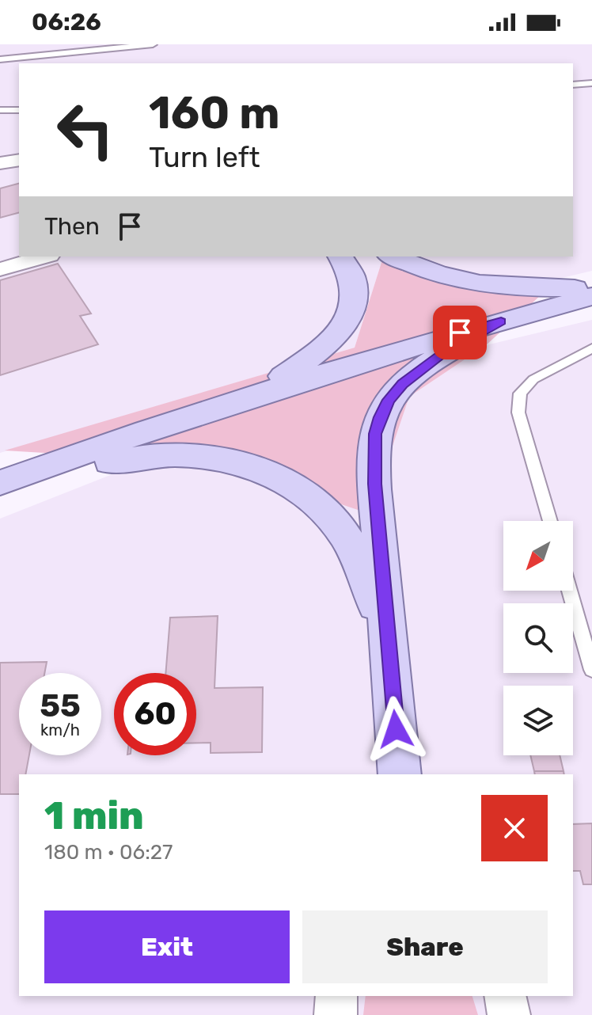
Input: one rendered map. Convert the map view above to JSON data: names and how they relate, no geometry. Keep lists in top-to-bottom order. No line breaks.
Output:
{"north":"bottom left","page":{"status":"06:26","turn":["160 m","Turn left"],"then":"Then","speed":"55 km/h","limit":"60","heading":["1 min","180 m · 06:27"],"buttons":["Exit","Share"]}}
